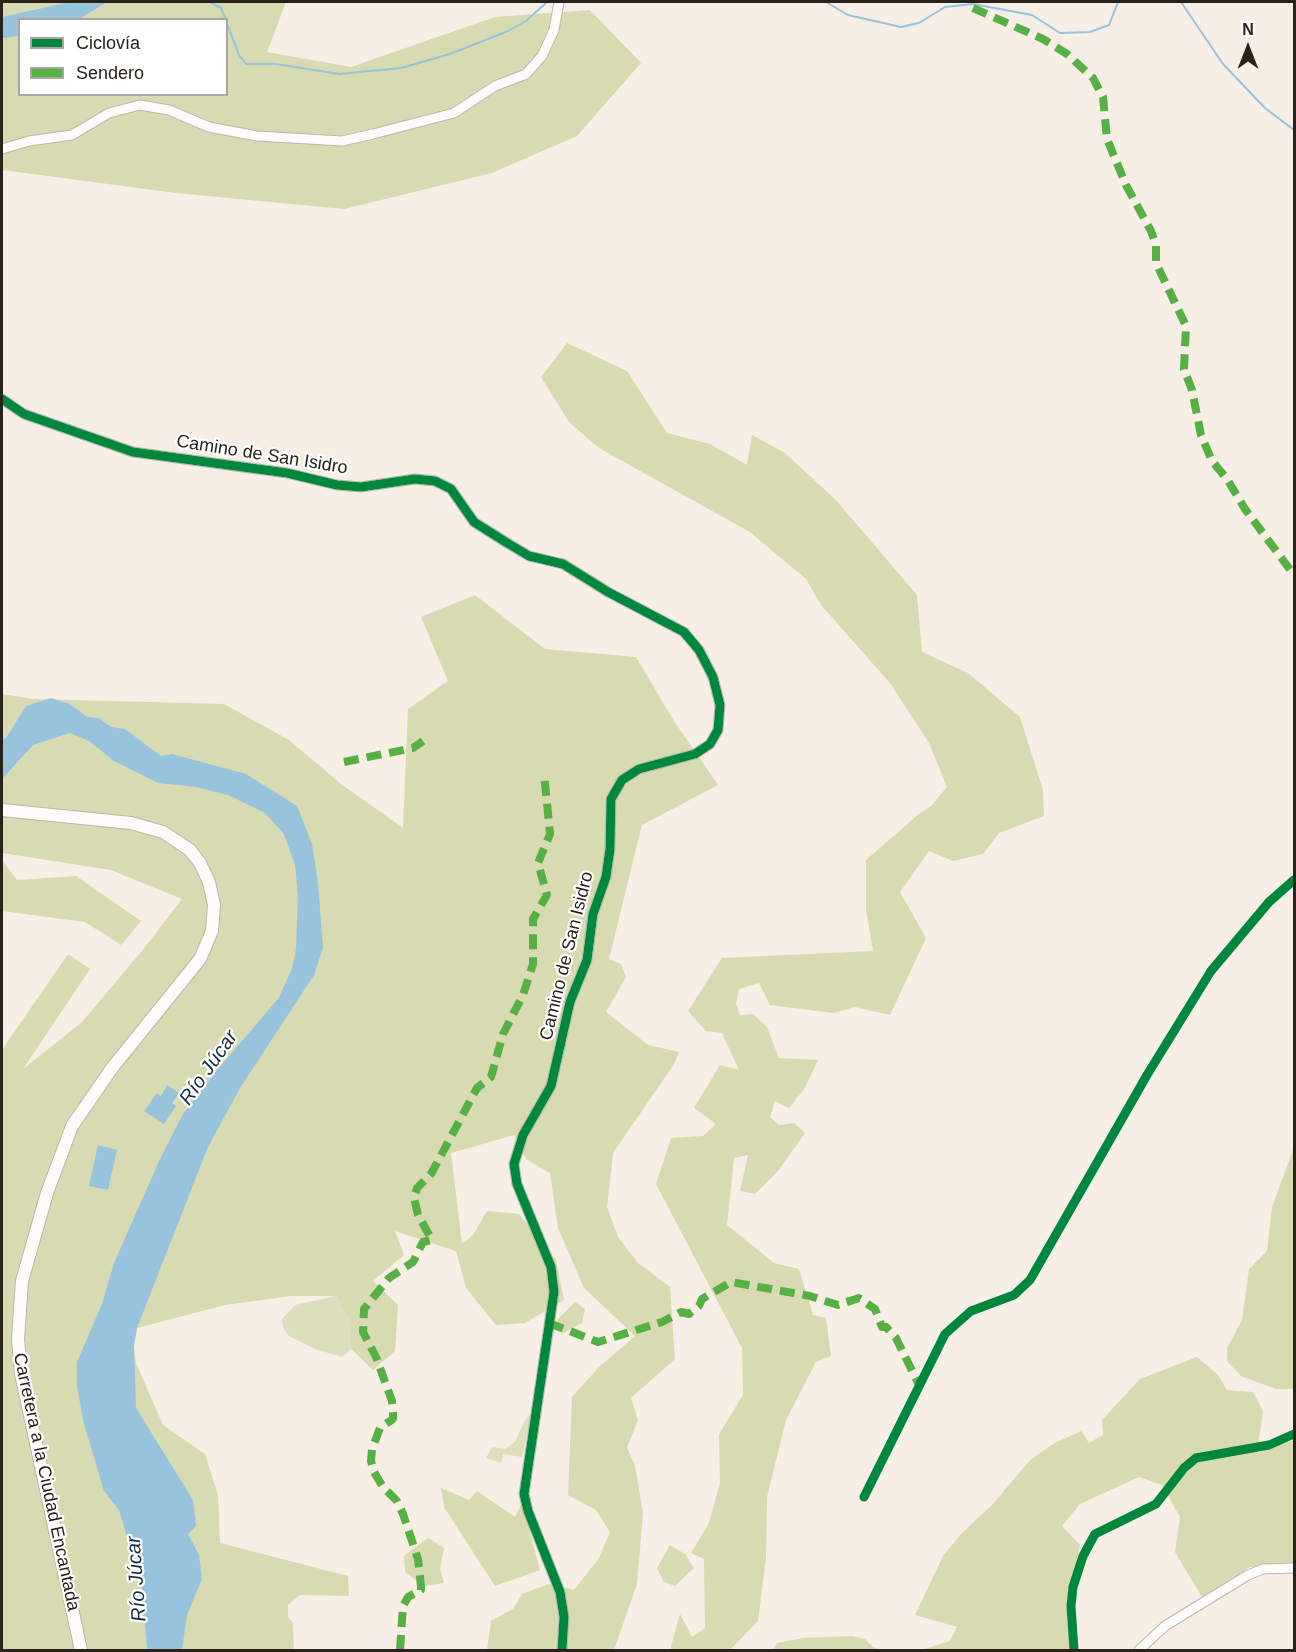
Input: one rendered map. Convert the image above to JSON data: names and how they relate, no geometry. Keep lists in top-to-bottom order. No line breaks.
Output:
{"streets":{"main road":["Carretera a la Ciudad Encantada"],"street":["Camino de San Isidro"]},"water":["Río Júcar"],"legend":["Ciclovía","Sendero"],"north":"top"}
